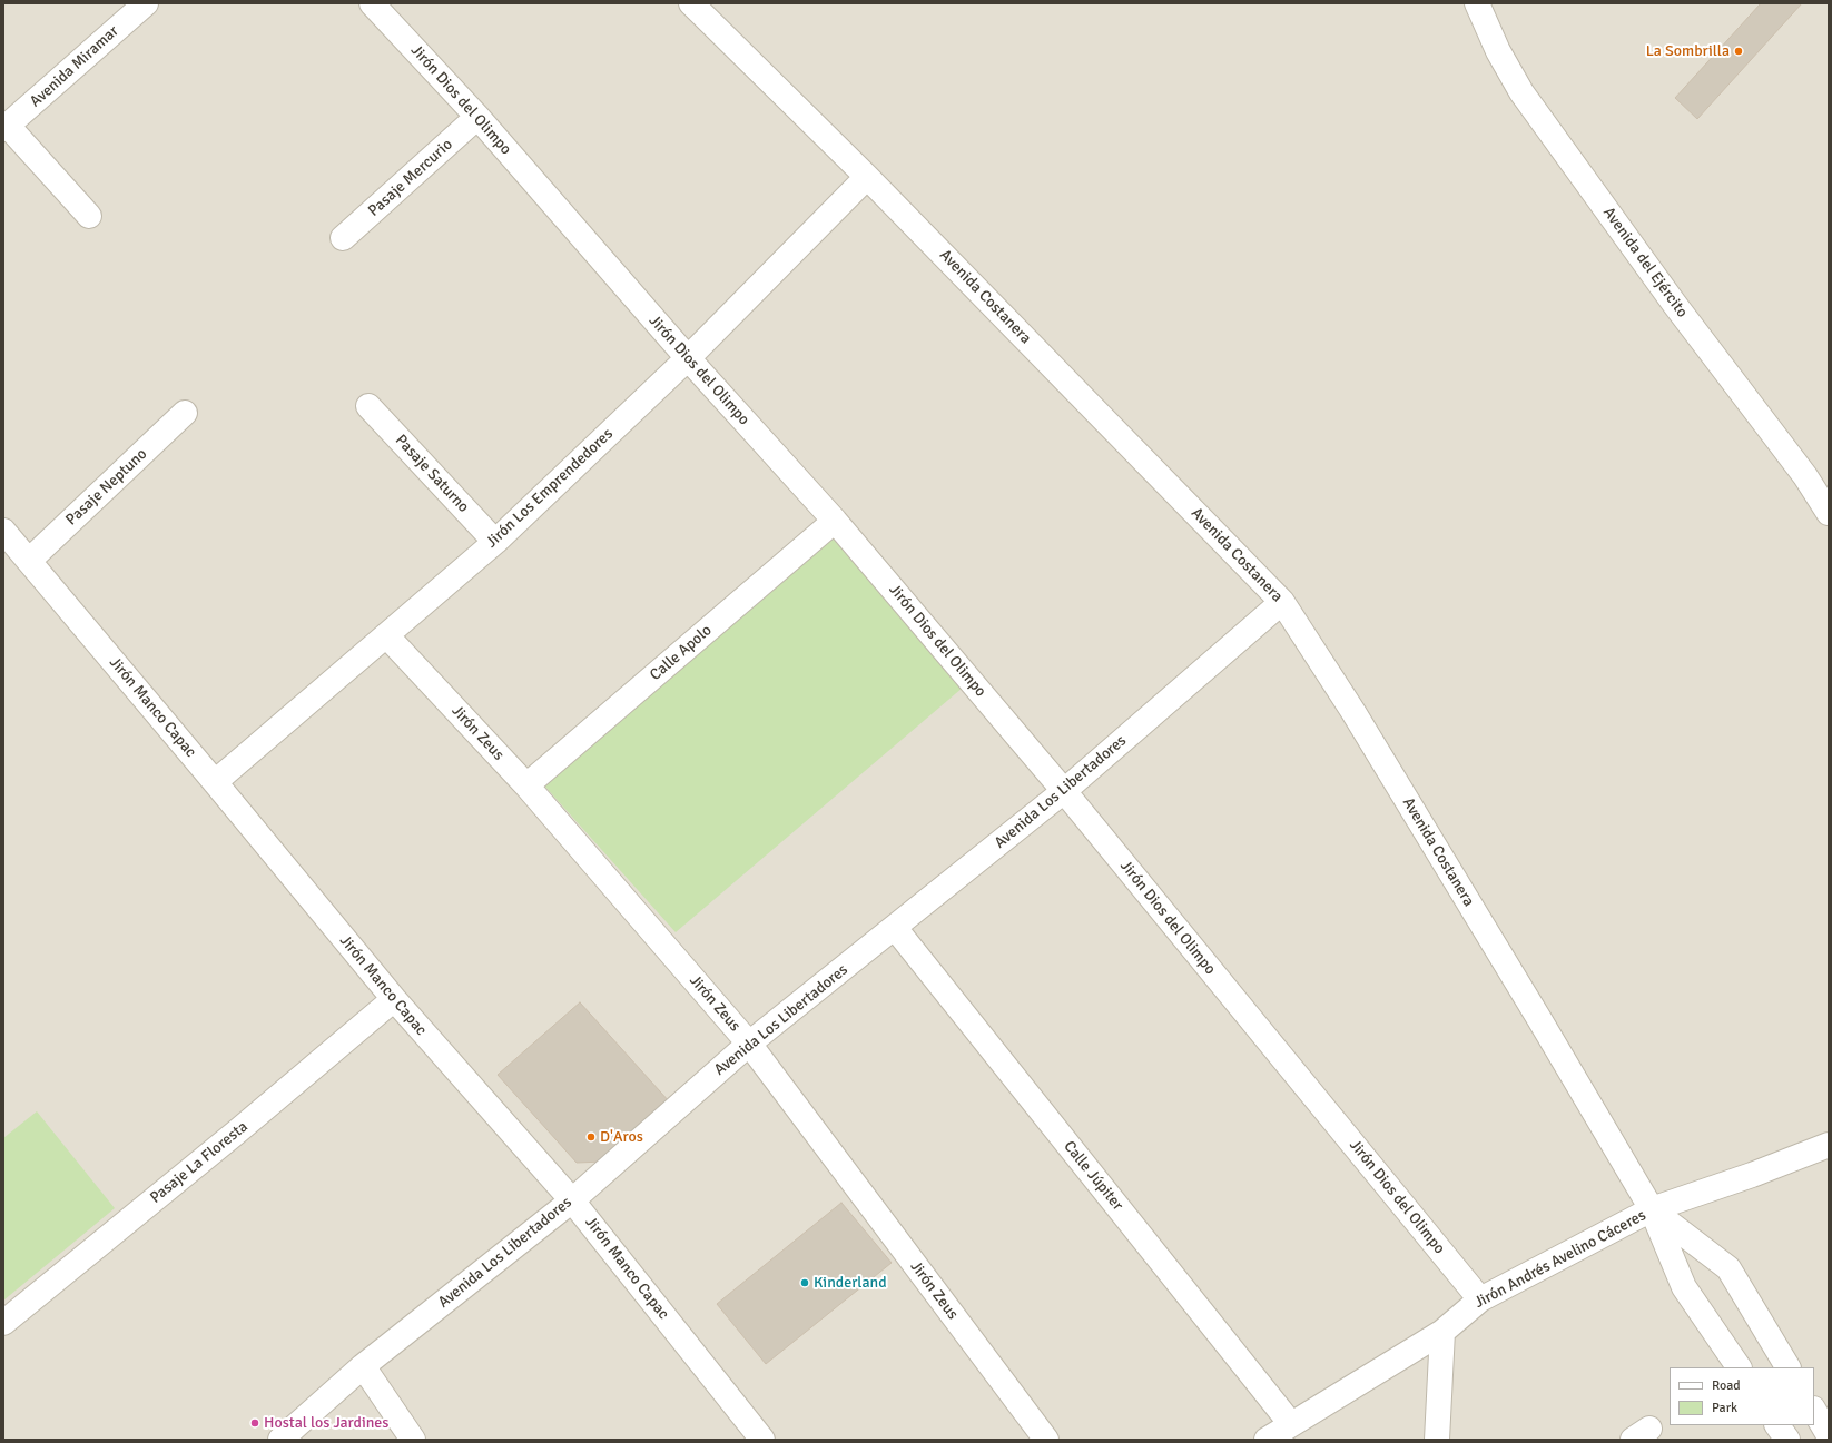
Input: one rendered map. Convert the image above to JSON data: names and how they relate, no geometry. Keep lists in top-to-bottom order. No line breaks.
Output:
{"streets":{"street":["Avenida Miramar","Jirón Dios del Olimpo","Pasaje Mercurio","Avenida del Ejército","Avenida Costanera","Pasaje Saturno","Pasaje Neptuno","Jirón Los Emprendedores","Calle Apolo","Jirón Manco Capac","Jirón Zeus","Avenida Los Libertadores","Pasaje La Floresta","Calle Júpiter","Jirón Andrés Avelino Cáceres"]},"crossings":[["Jirón Dios del Olimpo","Pasaje Mercurio"],["Jirón Dios del Olimpo","Jirón Los Emprendedores"],["Jirón Dios del Olimpo","Calle Apolo"],["Jirón Dios del Olimpo","Avenida Los Libertadores"],["Jirón Dios del Olimpo","Jirón Andrés Avelino Cáceres"],["Avenida Costanera","Jirón Los Emprendedores"],["Avenida Costanera","Avenida Los Libertadores"],["Avenida Costanera","Jirón Andrés Avelino Cáceres"],["Pasaje Saturno","Jirón Los Emprendedores"],["Pasaje Neptuno","Jirón Manco Capac"],["Jirón Los Emprendedores","Jirón Manco Capac"],["Jirón Los Emprendedores","Jirón Zeus"],["Calle Apolo","Jirón Zeus"],["Jirón Manco Capac","Avenida Los Libertadores"],["Jirón Manco Capac","Pasaje La Floresta"],["Jirón Zeus","Avenida Los Libertadores"],["Avenida Los Libertadores","Calle Júpiter"],["Calle Júpiter","Jirón Andrés Avelino Cáceres"]],"places":["La Sombrilla","D'Aros","Kinderland","Hostal los Jardines"],"legend":["Road","Park"]}
